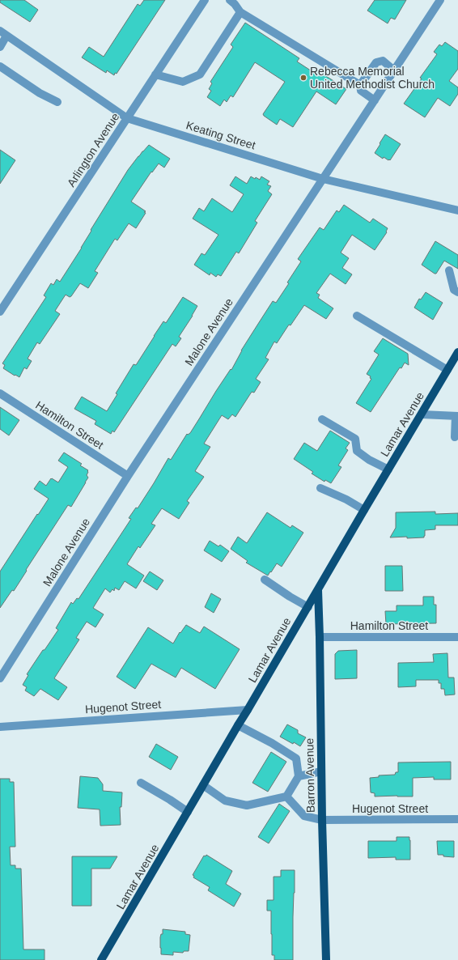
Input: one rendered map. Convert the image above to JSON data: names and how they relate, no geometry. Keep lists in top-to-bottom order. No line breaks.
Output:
{"streets":{"main road":["Lamar Avenue","Barron Avenue"],"street":["Keating Street","Arlington Avenue","Malone Avenue","Hamilton Street","Hugenot Street"]},"crossings":[["Keating Street","Arlington Avenue"],["Keating Street","Malone Avenue"],["Malone Avenue","Hamilton Street"],["Lamar Avenue","Hugenot Street"],["Lamar Avenue","Barron Avenue"],["Hamilton Street","Barron Avenue"],["Hugenot Street","Barron Avenue"]],"places":["Rebecca Memorial United Methodist Church"]}
